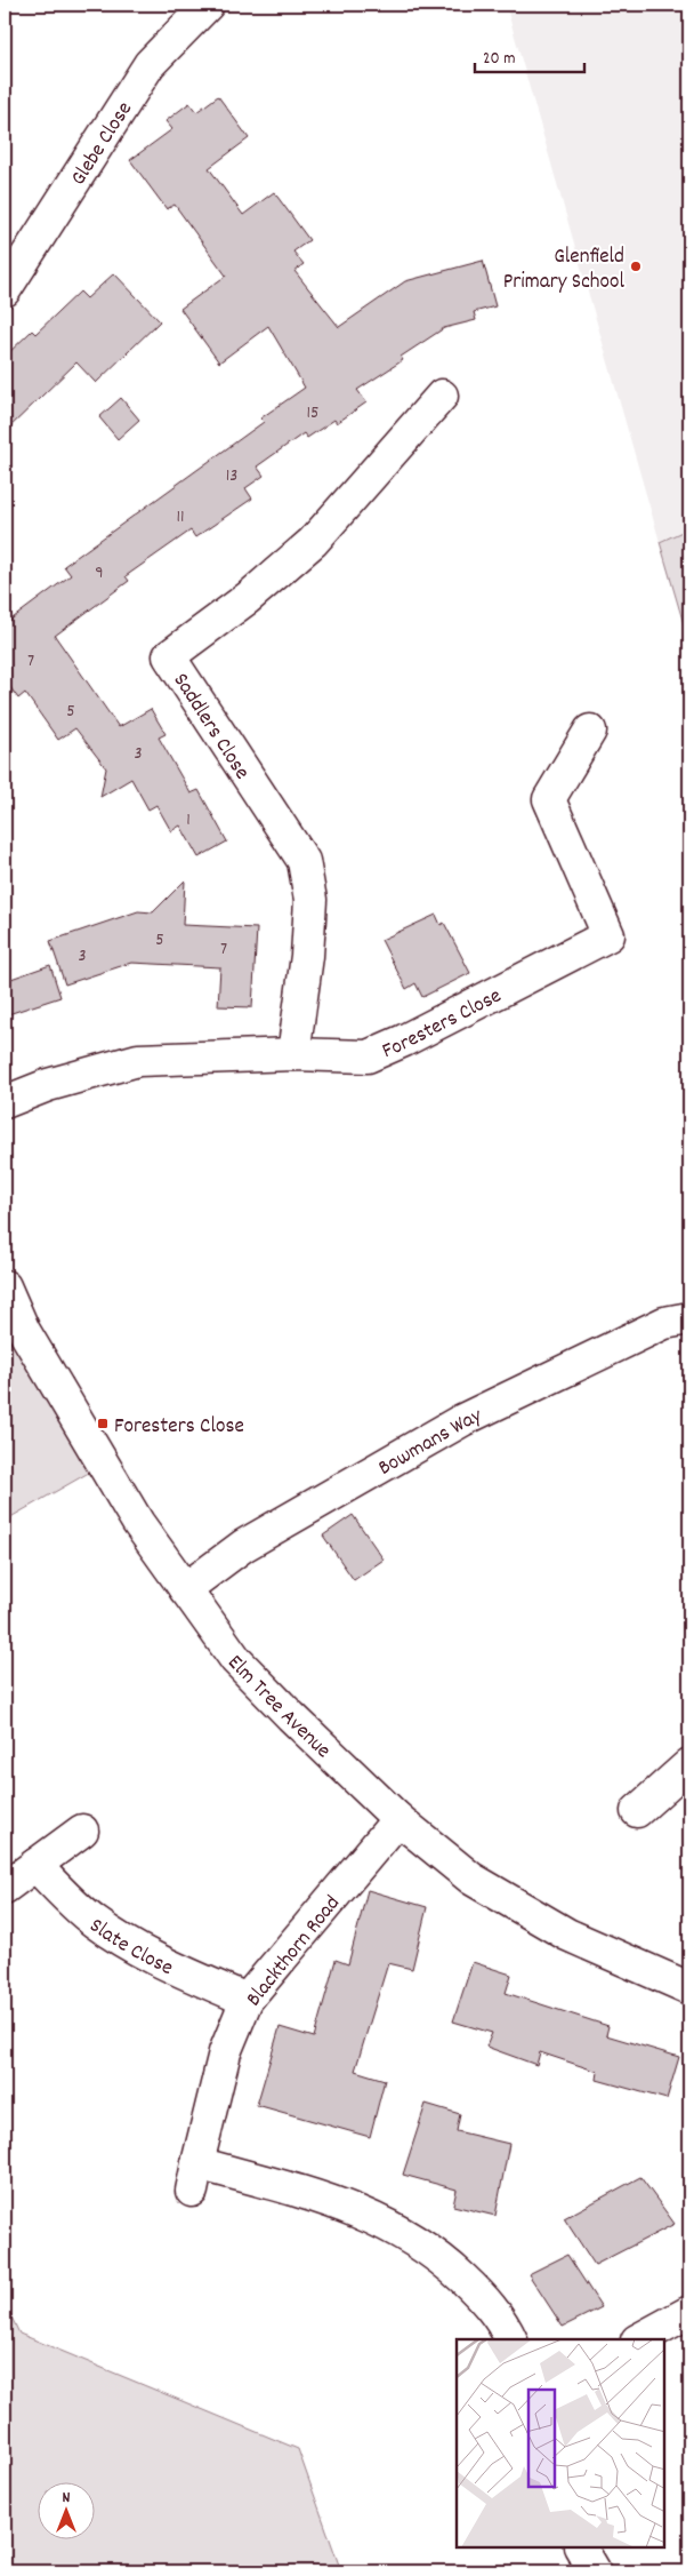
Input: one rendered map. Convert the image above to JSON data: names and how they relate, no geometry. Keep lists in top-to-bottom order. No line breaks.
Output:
{"streets":{"street":["Glebe Close","Saddlers Close","Foresters Close","Bowmans Way","Elm Tree Avenue","Slate Close","Blackthorn Road"]},"crossings":[["Saddlers Close","Foresters Close"],["Bowmans Way","Elm Tree Avenue"],["Elm Tree Avenue","Blackthorn Road"],["Slate Close","Blackthorn Road"]],"places":{"other":["Glenfield Primary School"],"transit":["Foresters Close"]},"house_numbers":["15","13","11","9","7","5","3","1","5","7","3"],"scale_bar":"20 m","north":"top"}
